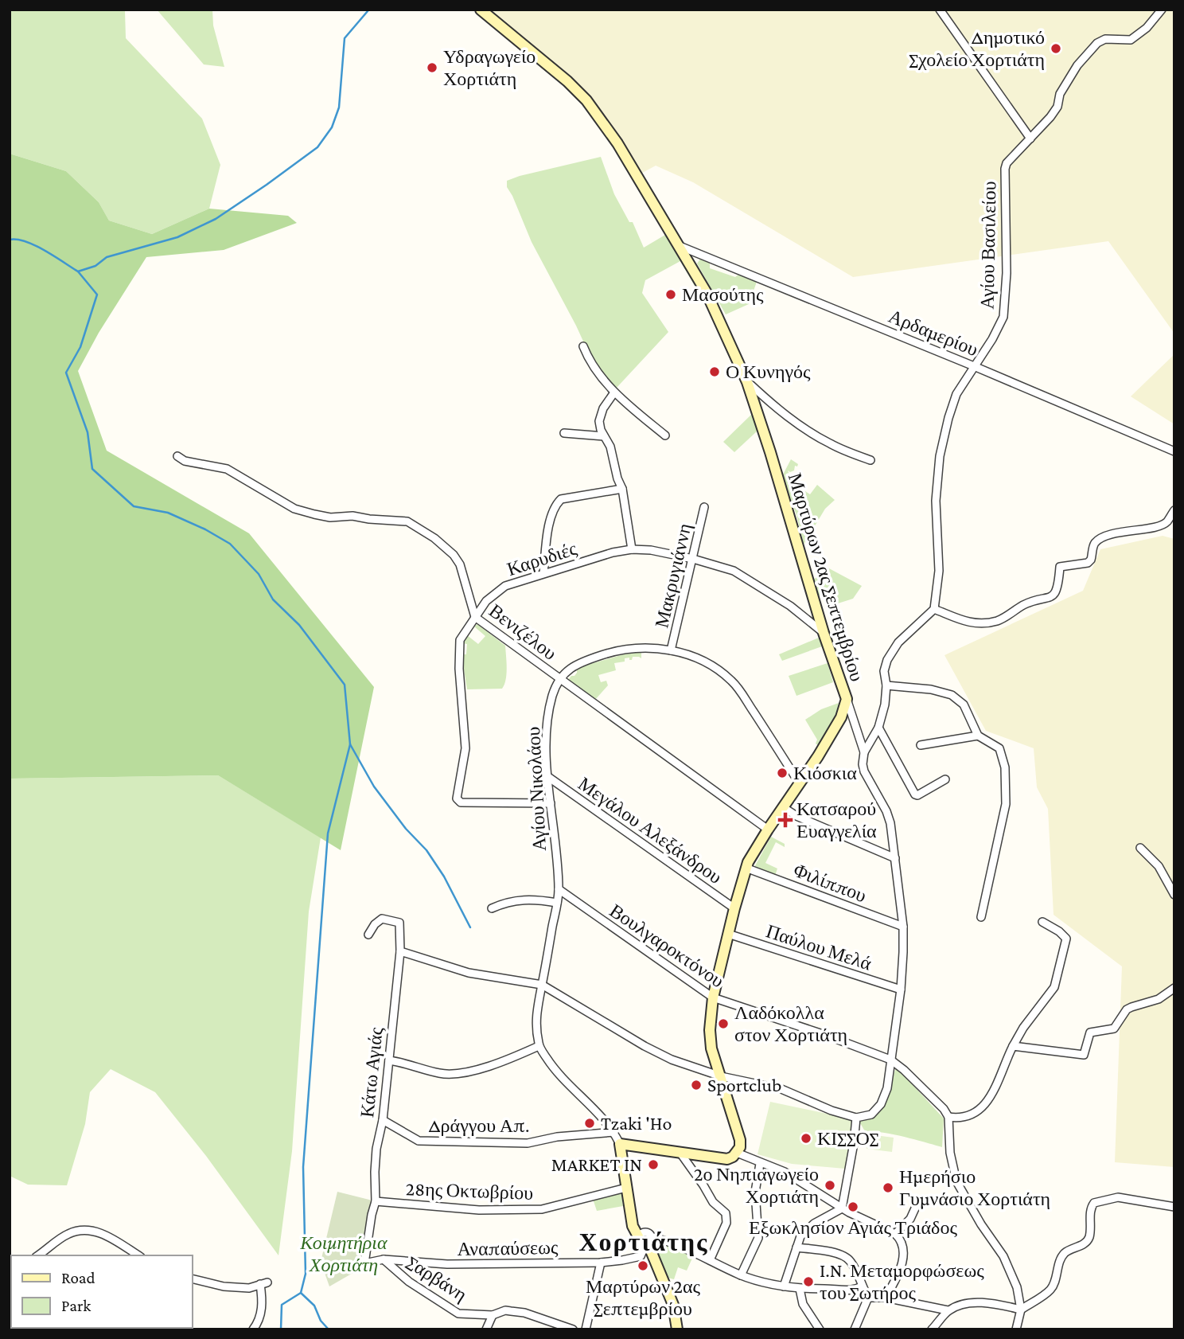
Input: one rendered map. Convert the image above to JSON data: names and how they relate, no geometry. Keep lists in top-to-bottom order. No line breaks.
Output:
{"streets":{"street":["Αγίου Βασιλείου","Αρδαμερίου","Καρυδιές","Μακρυγιάννη","Μαρτύρων 2ας Σεπτεμβρίου","Βενιζέλου","Αγίου Νικολάου","Μεγάλου Αλεξάνδρου","Φιλίππου","Βουλγαροκτόνου","Παύλου Μελά","Κάτω Αγιάς","Δράγγου Απ.","28ης Οκτωβρίου","Αναπαύσεως","Σαρβάνη"]},"crossings":[["Αγίου Βασιλείου","Αρδαμερίου"],["Αρδαμερίου","Μαρτύρων 2ας Σεπτεμβρίου"],["Καρυδιές","Μακρυγιάννη"],["Καρυδιές","Μαρτύρων 2ας Σεπτεμβρίου"],["Καρυδιές","Βενιζέλου"],["Καρυδιές","Αγίου Νικολάου"],["Μαρτύρων 2ας Σεπτεμβρίου","Βενιζέλου"],["Μαρτύρων 2ας Σεπτεμβρίου","Μεγάλου Αλεξάνδρου"],["Μαρτύρων 2ας Σεπτεμβρίου","Φιλίππου"],["Μαρτύρων 2ας Σεπτεμβρίου","Βουλγαροκτόνου"],["Μαρτύρων 2ας Σεπτεμβρίου","Παύλου Μελά"],["Βενιζέλου","Αγίου Νικολάου"],["Αγίου Νικολάου","Μεγάλου Αλεξάνδρου"],["Αγίου Νικολάου","Βουλγαροκτόνου"],["Αγίου Νικολάου","Δράγγου Απ."],["Κάτω Αγιάς","Δράγγου Απ."],["Κάτω Αγιάς","28ης Οκτωβρίου"],["Κάτω Αγιάς","Αναπαύσεως"],["Αναπαύσεως","Σαρβάνη"]],"districts":["Χορτιάτης"],"parks":["Κοιμητήρια Χορτιάτη"],"places":{"other":["Δημοτικό Σχολείο Χορτιάτη","Υδραγωγείο Χορτιάτη","Μασούτης","Ο Κυνηγός","Κιόσκια","Λαδόκολλα στον Χορτιάτη","Sportclub","Tzaki 'Ho","ΚΙΣΣΟΣ","MARKET IN","2ο Νηπιαγωγείο Χορτιάτη","Ημερήσιο Γυμνάσιο Χορτιάτη","Εξωκλησίον Αγιάς Τριάδος","Μαρτύρων 2ας Σεπτεμβρίου","I.N. Μεταμορφώσεως του Σωτήρος"],"health":["Κατσαρού Ευαγγελία"]},"legend":["Road","Park"]}
